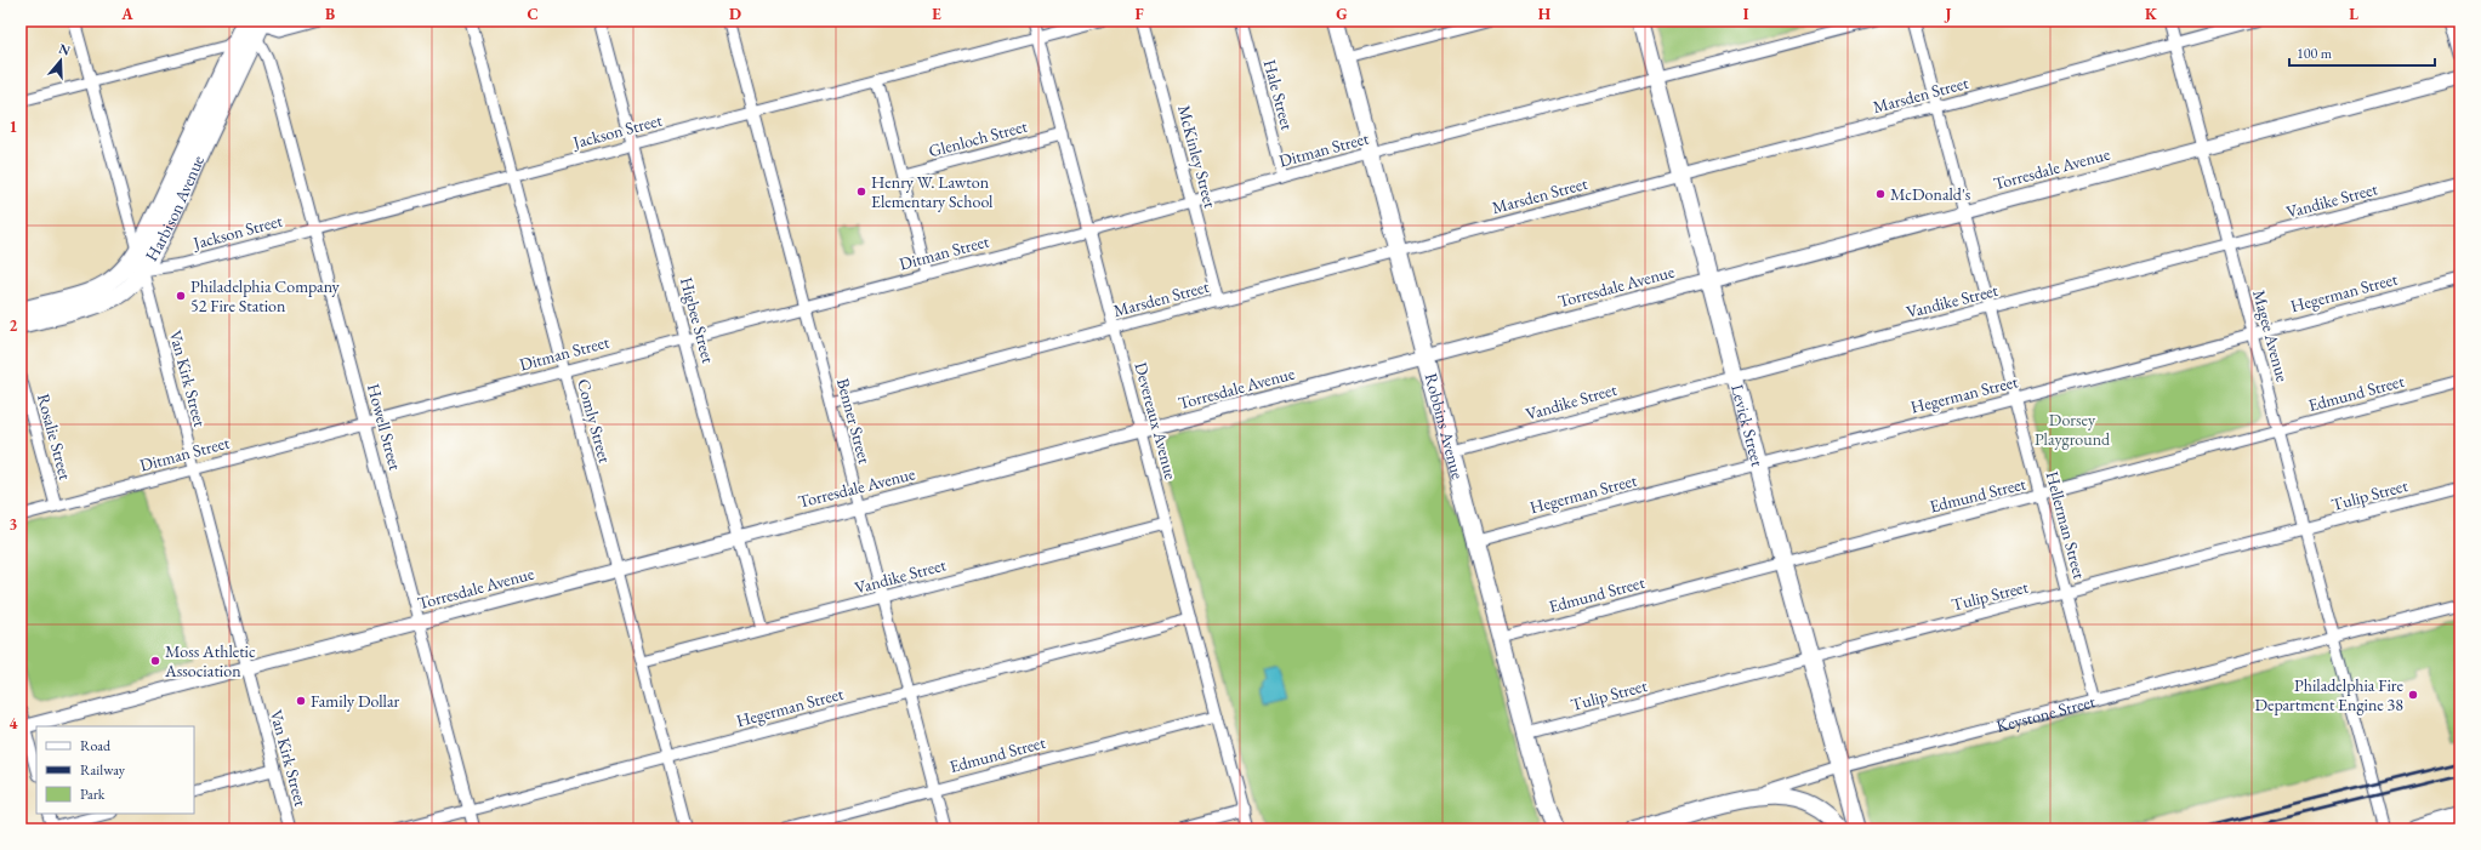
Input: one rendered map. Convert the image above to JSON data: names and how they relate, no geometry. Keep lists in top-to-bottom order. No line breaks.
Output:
{"streets":{"main road":["Harbison Avenue","Robbins Avenue","Levick Street","Keystone Street"],"street":["Hale Street","Marsden Street","Jackson Street","Glenloch Street","Ditman Street","McKinley Street","Torresdale Avenue","Vandike Street","Hegerman Street","Higbee Street","Magee Avenue","Van Kirk Street","Edmund Street","Comly Street","Benner Street","Devereaux Avenue","Howell Street","Rosalie Street","Tulip Street","Hellerman Street"]},"crossings":[["Hale Street","Ditman Street"],["Marsden Street","McKinley Street"],["Marsden Street","Magee Avenue"],["Marsden Street","Benner Street"],["Marsden Street","Devereaux Avenue"],["Marsden Street","Robbins Avenue"],["Marsden Street","Levick Street"],["Marsden Street","Hellerman Street"],["Jackson Street","Harbison Avenue"],["Jackson Street","Higbee Street"],["Jackson Street","Van Kirk Street"],["Jackson Street","Comly Street"],["Jackson Street","Benner Street"],["Jackson Street","Devereaux Avenue"],["Jackson Street","Howell Street"],["Glenloch Street","Devereaux Avenue"],["Ditman Street","McKinley Street"],["Ditman Street","Higbee Street"],["Ditman Street","Van Kirk Street"],["Ditman Street","Comly Street"],["Ditman Street","Benner Street"],["Ditman Street","Devereaux Avenue"],["Ditman Street","Robbins Avenue"],["Ditman Street","Levick Street"],["Ditman Street","Howell Street"],["Ditman Street","Rosalie Street"],["Torresdale Avenue","Higbee Street"],["Torresdale Avenue","Magee Avenue"],["Torresdale Avenue","Van Kirk Street"],["Torresdale Avenue","Comly Street"],["Torresdale Avenue","Benner Street"],["Torresdale Avenue","Devereaux Avenue"],["Torresdale Avenue","Robbins Avenue"],["Torresdale Avenue","Levick Street"],["Torresdale Avenue","Howell Street"],["Torresdale Avenue","Hellerman Street"],["Vandike Street","Higbee Street"],["Vandike Street","Magee Avenue"],["Vandike Street","Comly Street"],["Vandike Street","Benner Street"],["Vandike Street","Devereaux Avenue"],["Vandike Street","Robbins Avenue"],["Vandike Street","Levick Street"],["Vandike Street","Hellerman Street"],["Harbison Avenue","Van Kirk Street"],["Harbison Avenue","Howell Street"],["Hegerman Street","Magee Avenue"],["Hegerman Street","Comly Street"],["Hegerman Street","Benner Street"],["Hegerman Street","Devereaux Avenue"],["Hegerman Street","Robbins Avenue"],["Hegerman Street","Levick Street"],["Hegerman Street","Howell Street"],["Hegerman Street","Hellerman Street"],["Magee Avenue","Edmund Street"],["Magee Avenue","Tulip Street"],["Magee Avenue","Keystone Street"],["Edmund Street","Benner Street"],["Edmund Street","Devereaux Avenue"],["Edmund Street","Robbins Avenue"],["Edmund Street","Levick Street"],["Edmund Street","Hellerman Street"],["Robbins Avenue","Tulip Street"],["Levick Street","Tulip Street"],["Levick Street","Keystone Street"],["Tulip Street","Hellerman Street"],["Hellerman Street","Keystone Street"]],"parks":["Dorsey Playground"],"places":["Henry W. Lawton Elementary School","McDonald's","Philadelphia Company 52 Fire Station","Moss Athletic Association","Philadelphia Fire Department Engine 38","Family Dollar"],"legend":["Road","Railway","Park"],"scale_bar":"100 m","north":"top","grid":{"columns":["A","B","C","D","E","F","G","H","I","J","K","L"],"rows":["1","2","3","4"]}}
